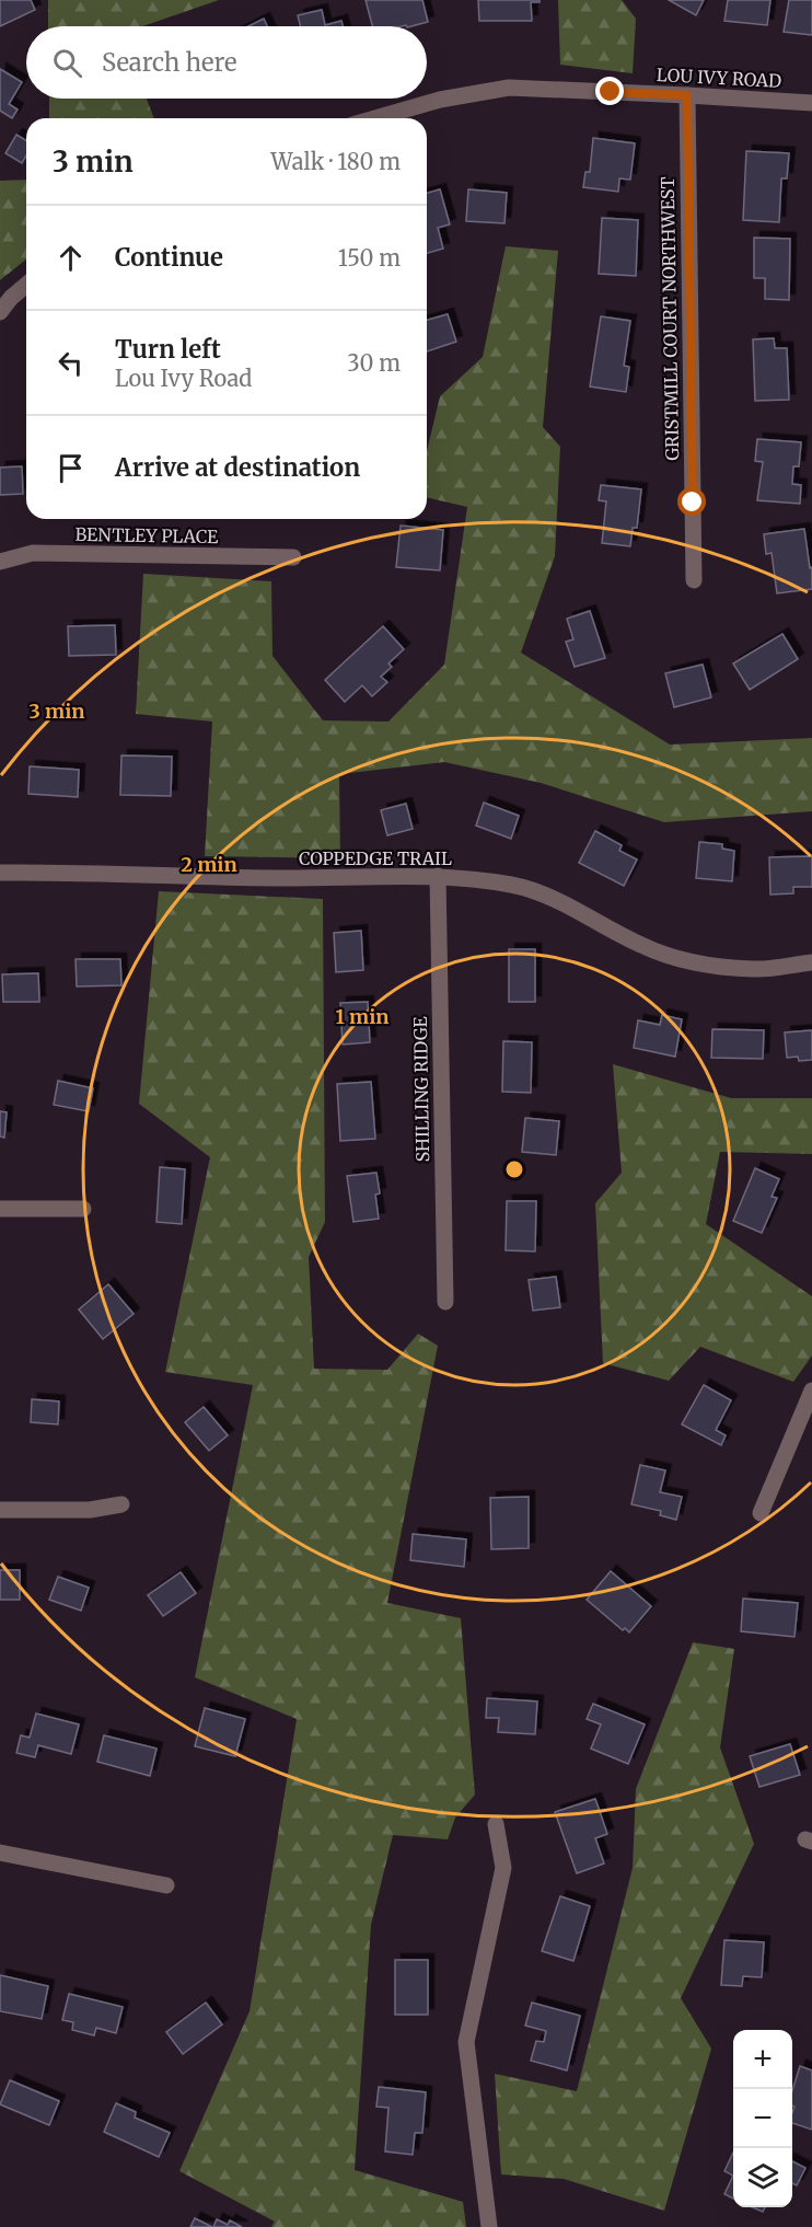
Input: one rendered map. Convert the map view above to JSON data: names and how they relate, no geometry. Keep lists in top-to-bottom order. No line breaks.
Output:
{"streets":{"street":["LOU IVY ROAD","GRISTMILL COURT NORTHWEST","BENTLEY PLACE","COPPEDGE TRAIL","SHILLING RIDGE"]},"crossings":[["LOU IVY ROAD","GRISTMILL COURT NORTHWEST"],["COPPEDGE TRAIL","SHILLING RIDGE"]],"page":{"search":"Search here","heading":["3 min","Walk · 180 m"],"list":[["Continue","150 m"],["Turn left","Lou Ivy Road","30 m"],"Arrive at destination"],"map_buttons":["+","−"]},"rings":["3 min","2 min","1 min"]}
